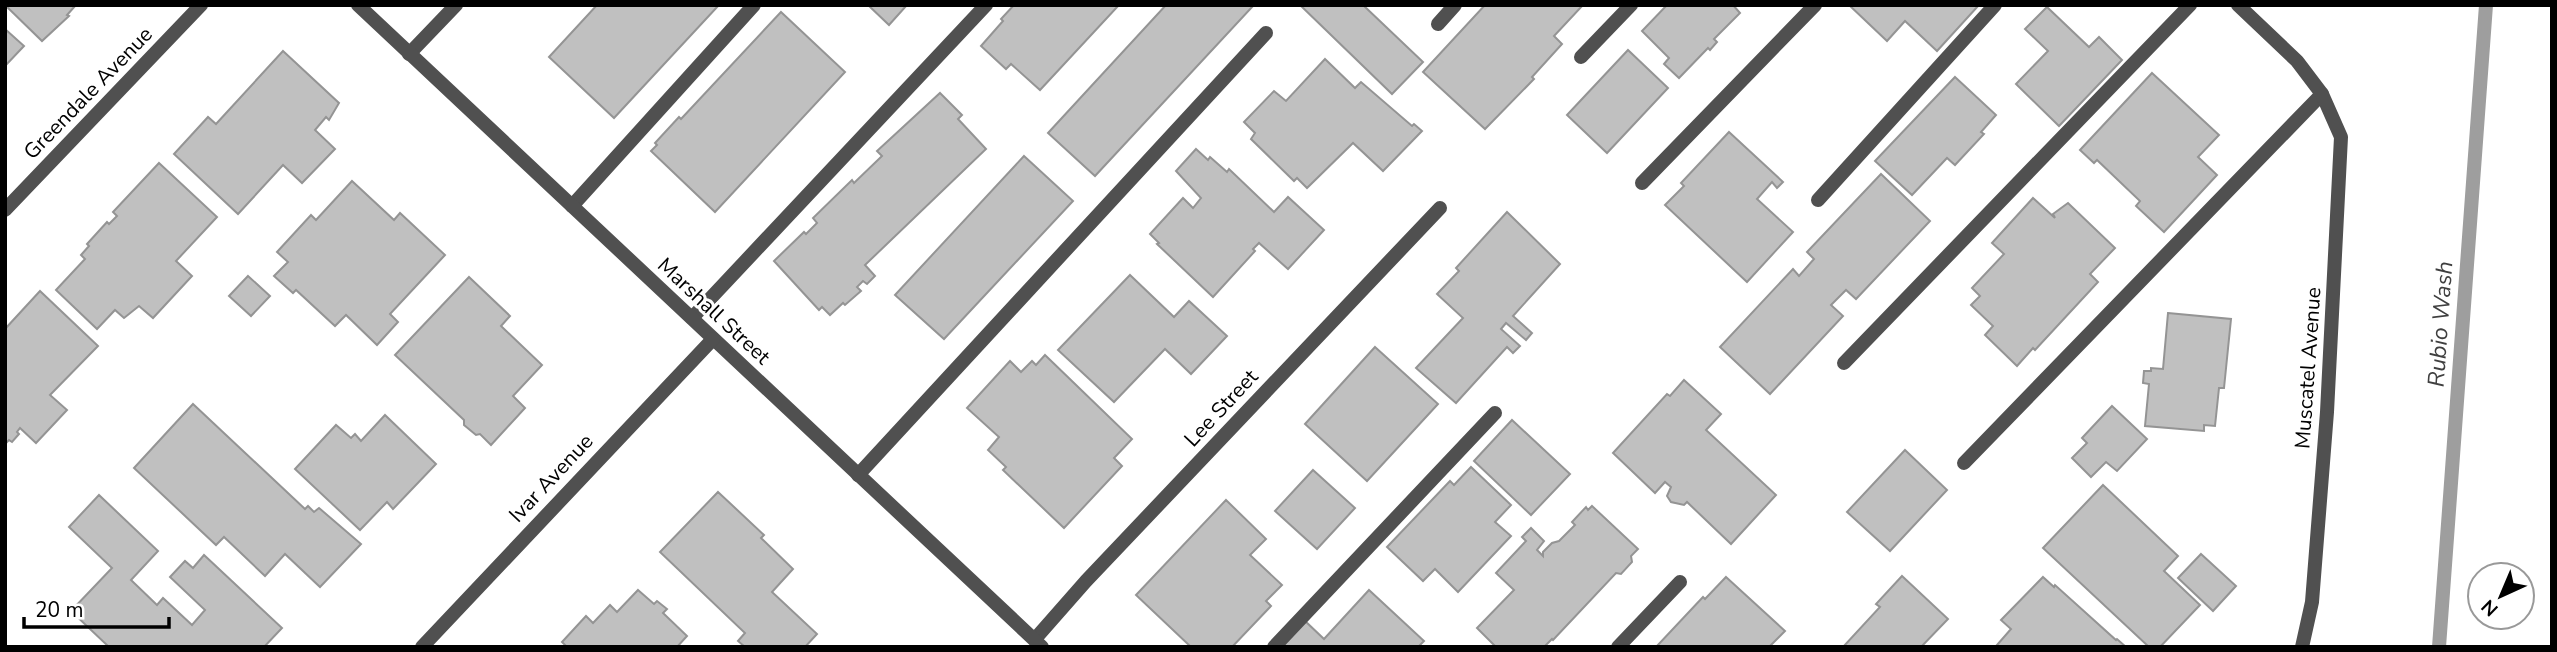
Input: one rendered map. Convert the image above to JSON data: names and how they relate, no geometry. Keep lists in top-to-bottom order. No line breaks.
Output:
{"streets":{"street":["Greendale Avenue","Marshall Street","Muscatel Avenue","Lee Street","Ivar Avenue"]},"crossings":[["Marshall Street","Lee Street"],["Marshall Street","Ivar Avenue"]],"water":["Rubio Wash"],"scale_bar":"20 m","north":"bottom left"}
